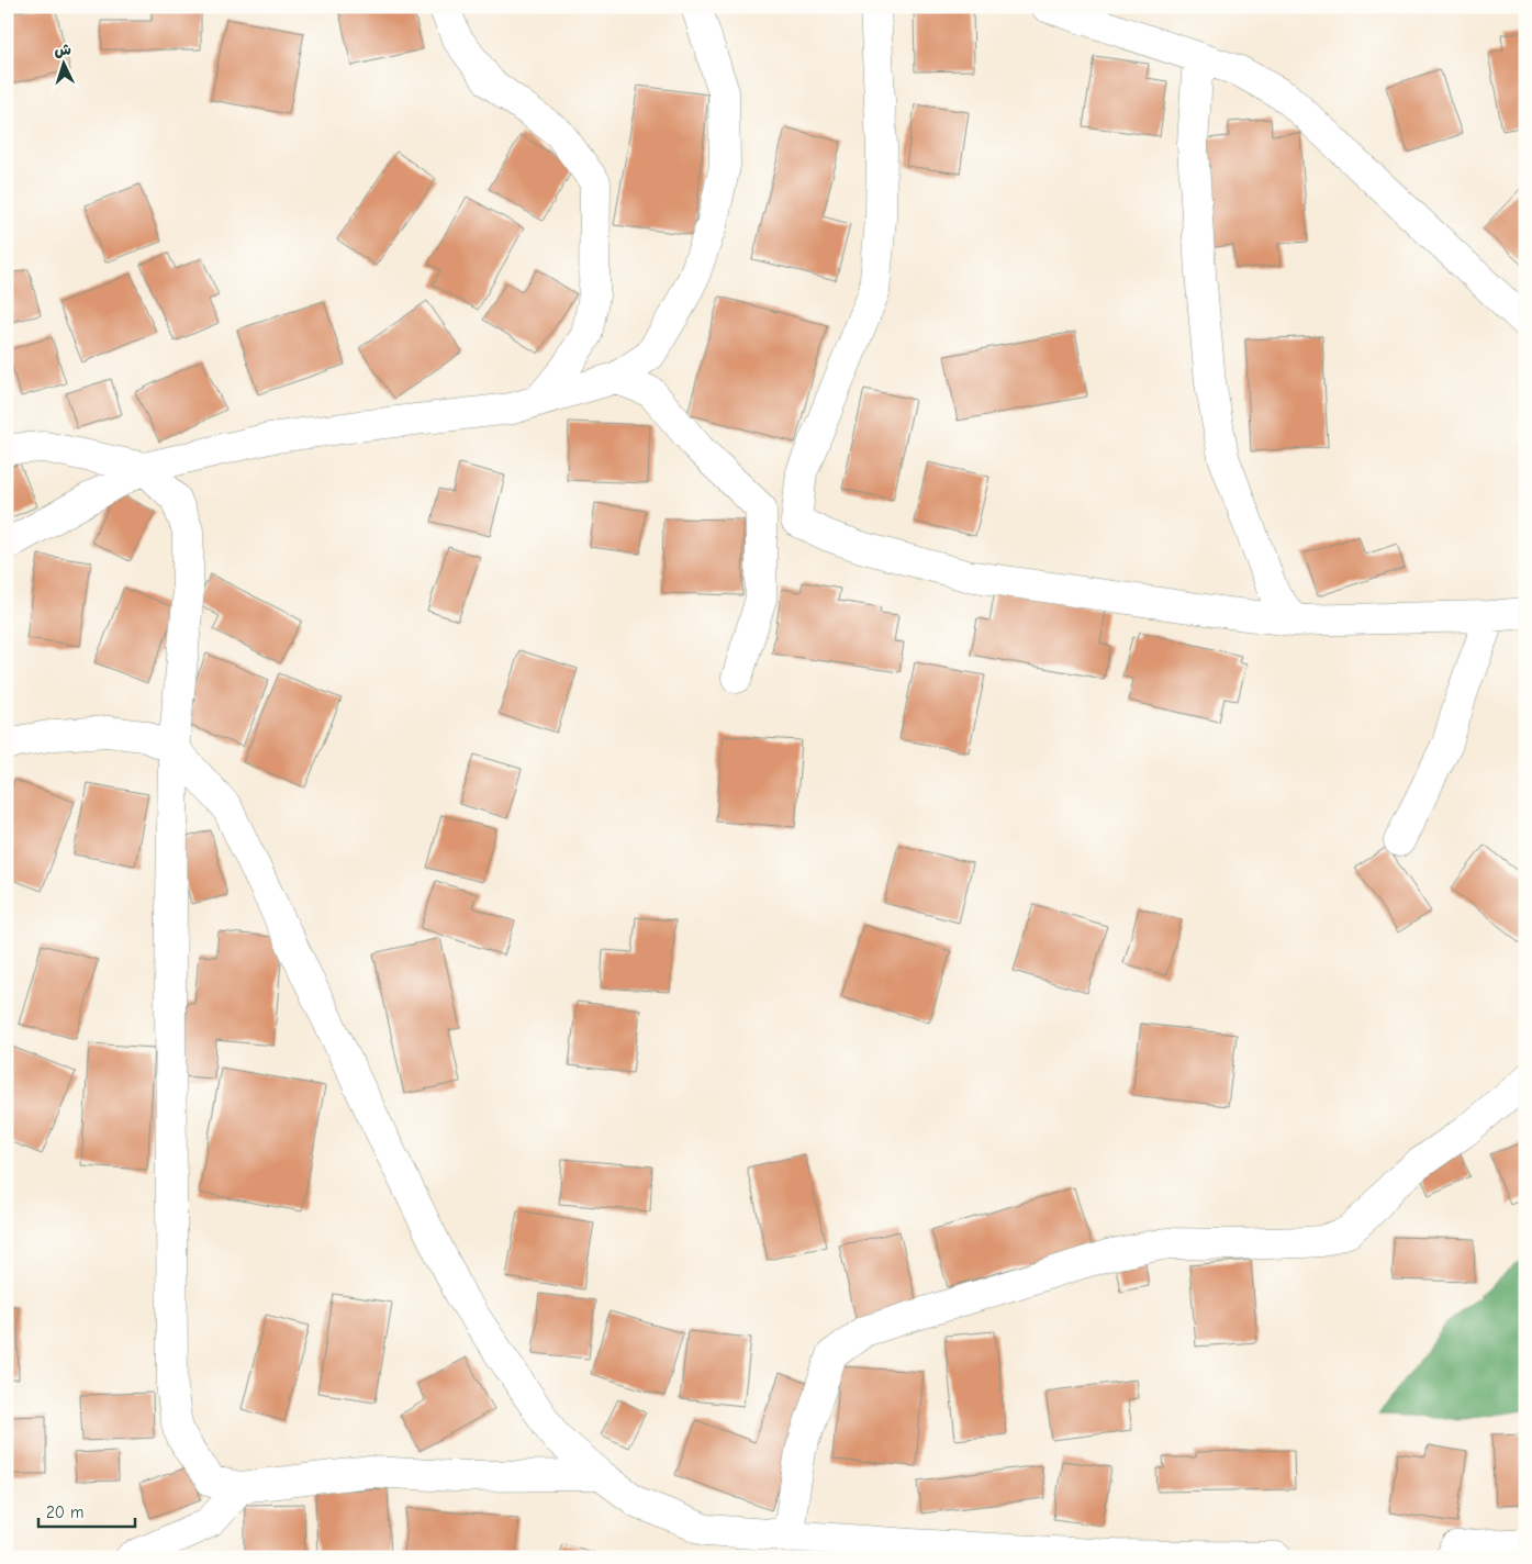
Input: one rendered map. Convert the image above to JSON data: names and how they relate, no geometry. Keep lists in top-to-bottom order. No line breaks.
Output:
{"scale_bar":"20 m","north":"top"}
